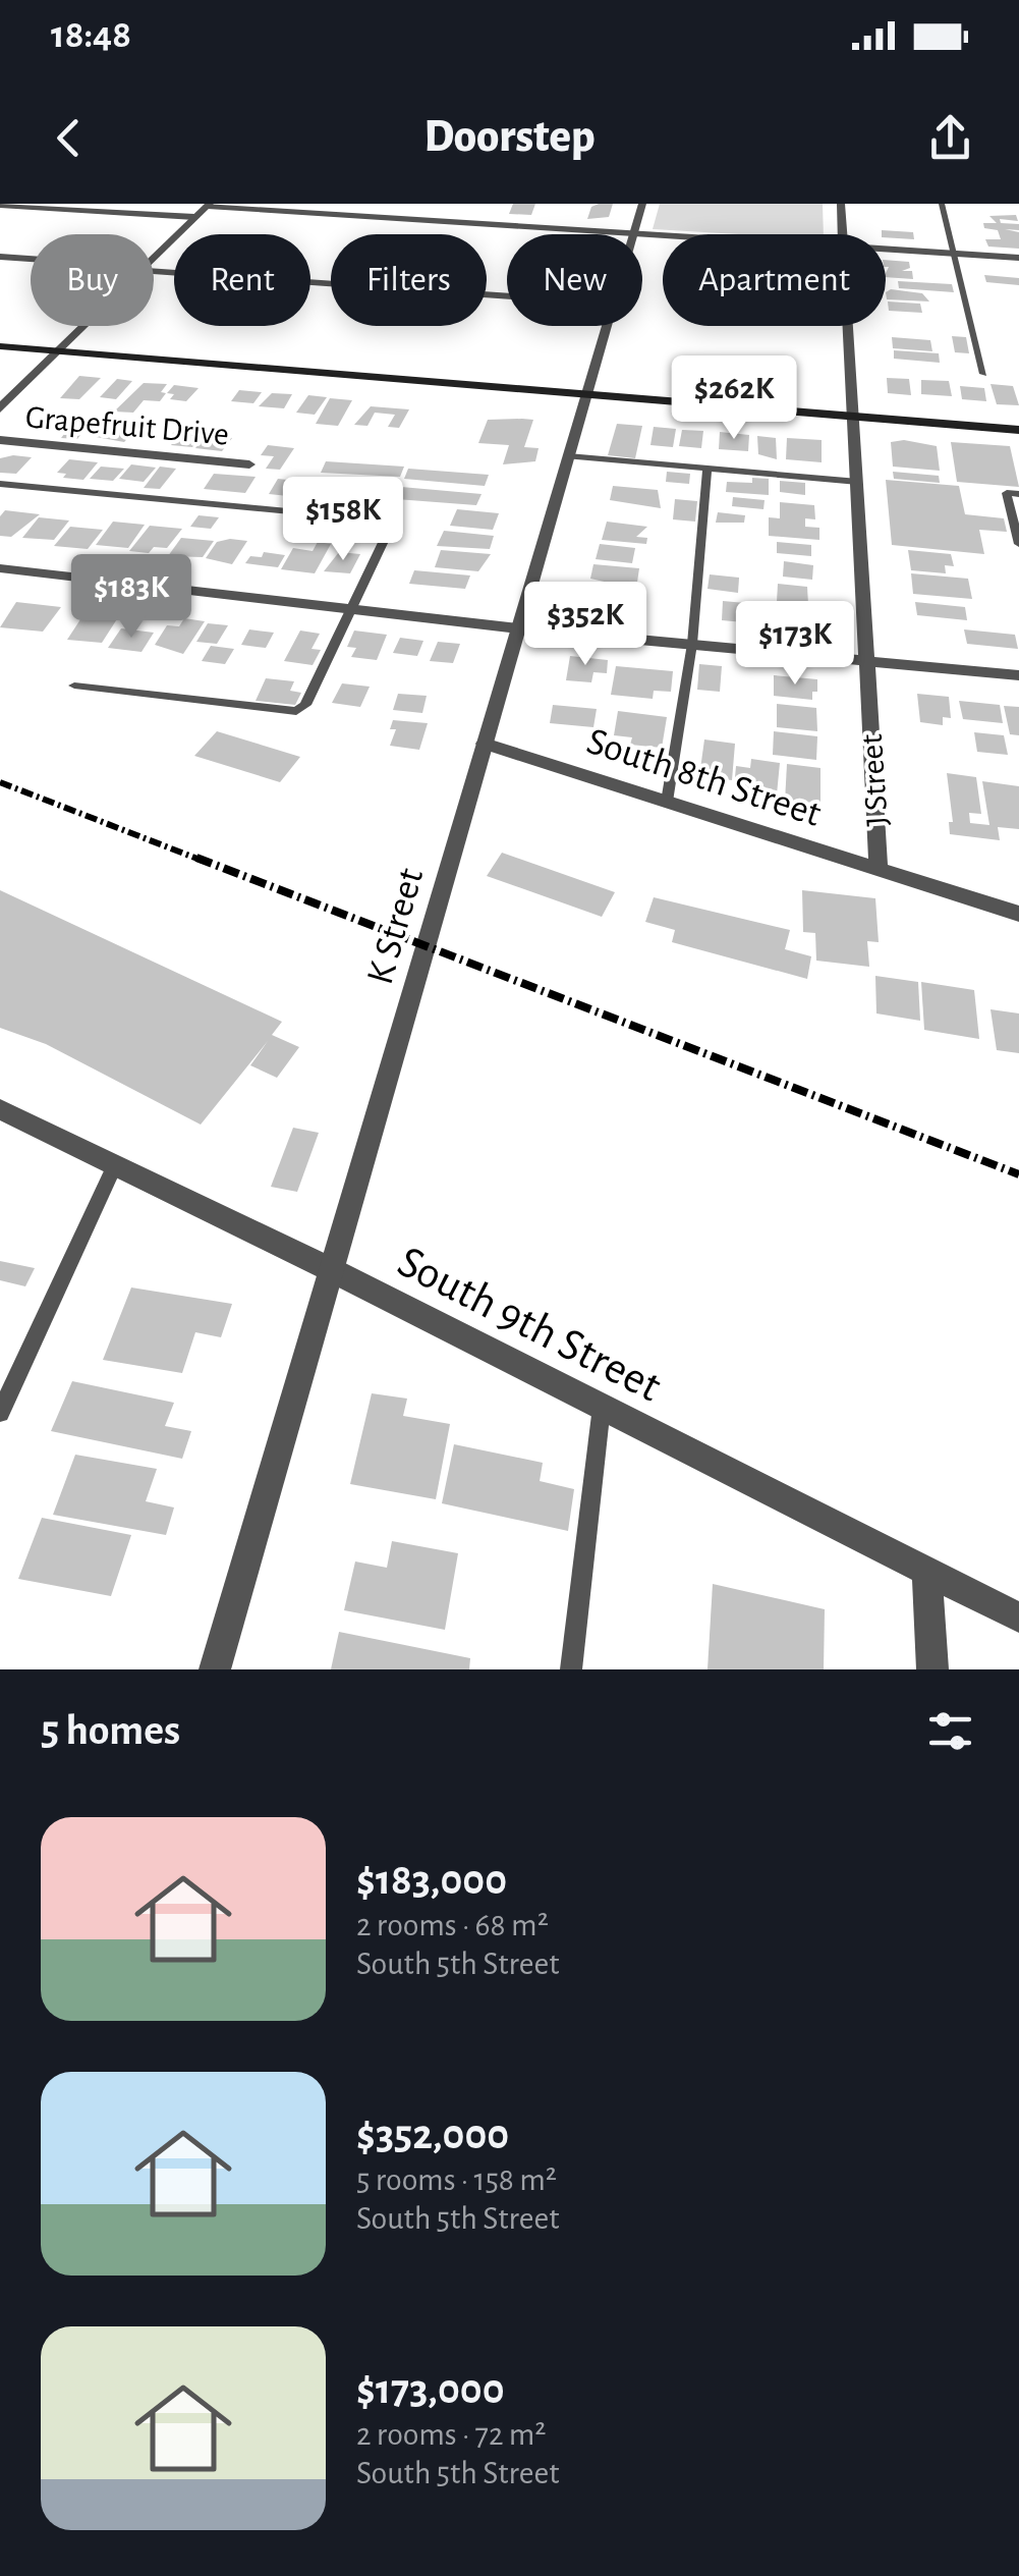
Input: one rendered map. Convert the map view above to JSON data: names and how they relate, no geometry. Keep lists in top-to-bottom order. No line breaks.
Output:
{"streets":{"street":["Grapefruit Drive","South 8th Street","J Street","K Street","South 9th Street"]},"crossings":[["South 8th Street","J Street"],["South 8th Street","K Street"],["K Street","South 9th Street"]],"page":{"status":"18:48","header":"Doorstep","chip":["Buy","Rent","Filters","New","Apartment"],"price":["$262K","$158K","$183K","$352K","$173K"],"heading":"5 homes","list":[{"name":"$183,000","note":"2 rooms · 68 m² · South 5th Street"},{"name":"$352,000","note":"5 rooms · 158 m² · South 5th Street"},{"name":"$173,000","note":"2 rooms · 72 m² · South 5th Street"}]}}
